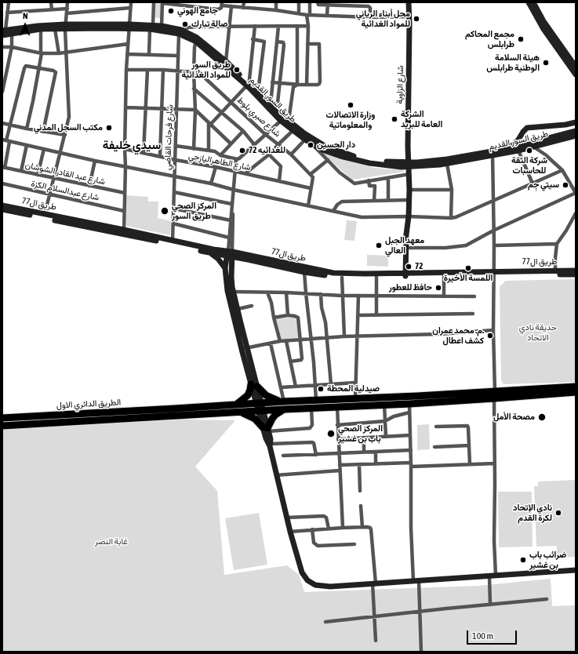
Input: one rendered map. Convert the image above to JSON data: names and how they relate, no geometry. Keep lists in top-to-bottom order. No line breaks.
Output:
{"streets":{"highway":["الطريق الدائري الاول"],"main road":["شارع الزاوية","طريق السور القديم","طريق ال77"],"street":["شارع صبري بلوط","شارع فرحات القاضي","شارع الطاهراليازجي","شارع عبد القادر الشوشان","شارع عبدالسلام الكزة"]},"crossings":[["شارع الزاوية","طريق السور القديم"],["شارع الزاوية","طريق ال77"],["طريق السور القديم","شارع فرحات القاضي"],["شارع فرحات القاضي","شارع الطاهراليازجي"],["شارع فرحات القاضي","طريق ال77"]],"districts":["سيدي خليفة"],"parks":["حديقة نادي الاتحاد","غابة النصر"],"places":["جامع الهوني","محل أبناء الرياني للمواد الغدائية","صالة تبارك","مجمع المحاكم طرابلس","هيئة السلامة الوطنية طرابلس","طريق السور للمواد الغذائية","وزارة الاتصالات والمعلوماتية","الشركة العامة للبريد","مكتب السجل المدني","دار الحسين","72 للغدائيه","شركة الثقة للحاسبات","سيتي جِم","المركز الصحي طريق السور","معهد الجبل العالي","72","اللمسة الأخيرة","حافظ للعطور","م. محمد عمران. كشف اعطال","صيدلية المحطة","مصحة الأمل","المركز الصحي باب بن غشير","نادي الإتحاد لكرة القدم","ضرائب باب بن غشير"],"scale_bar":"100 m","north":"top"}
